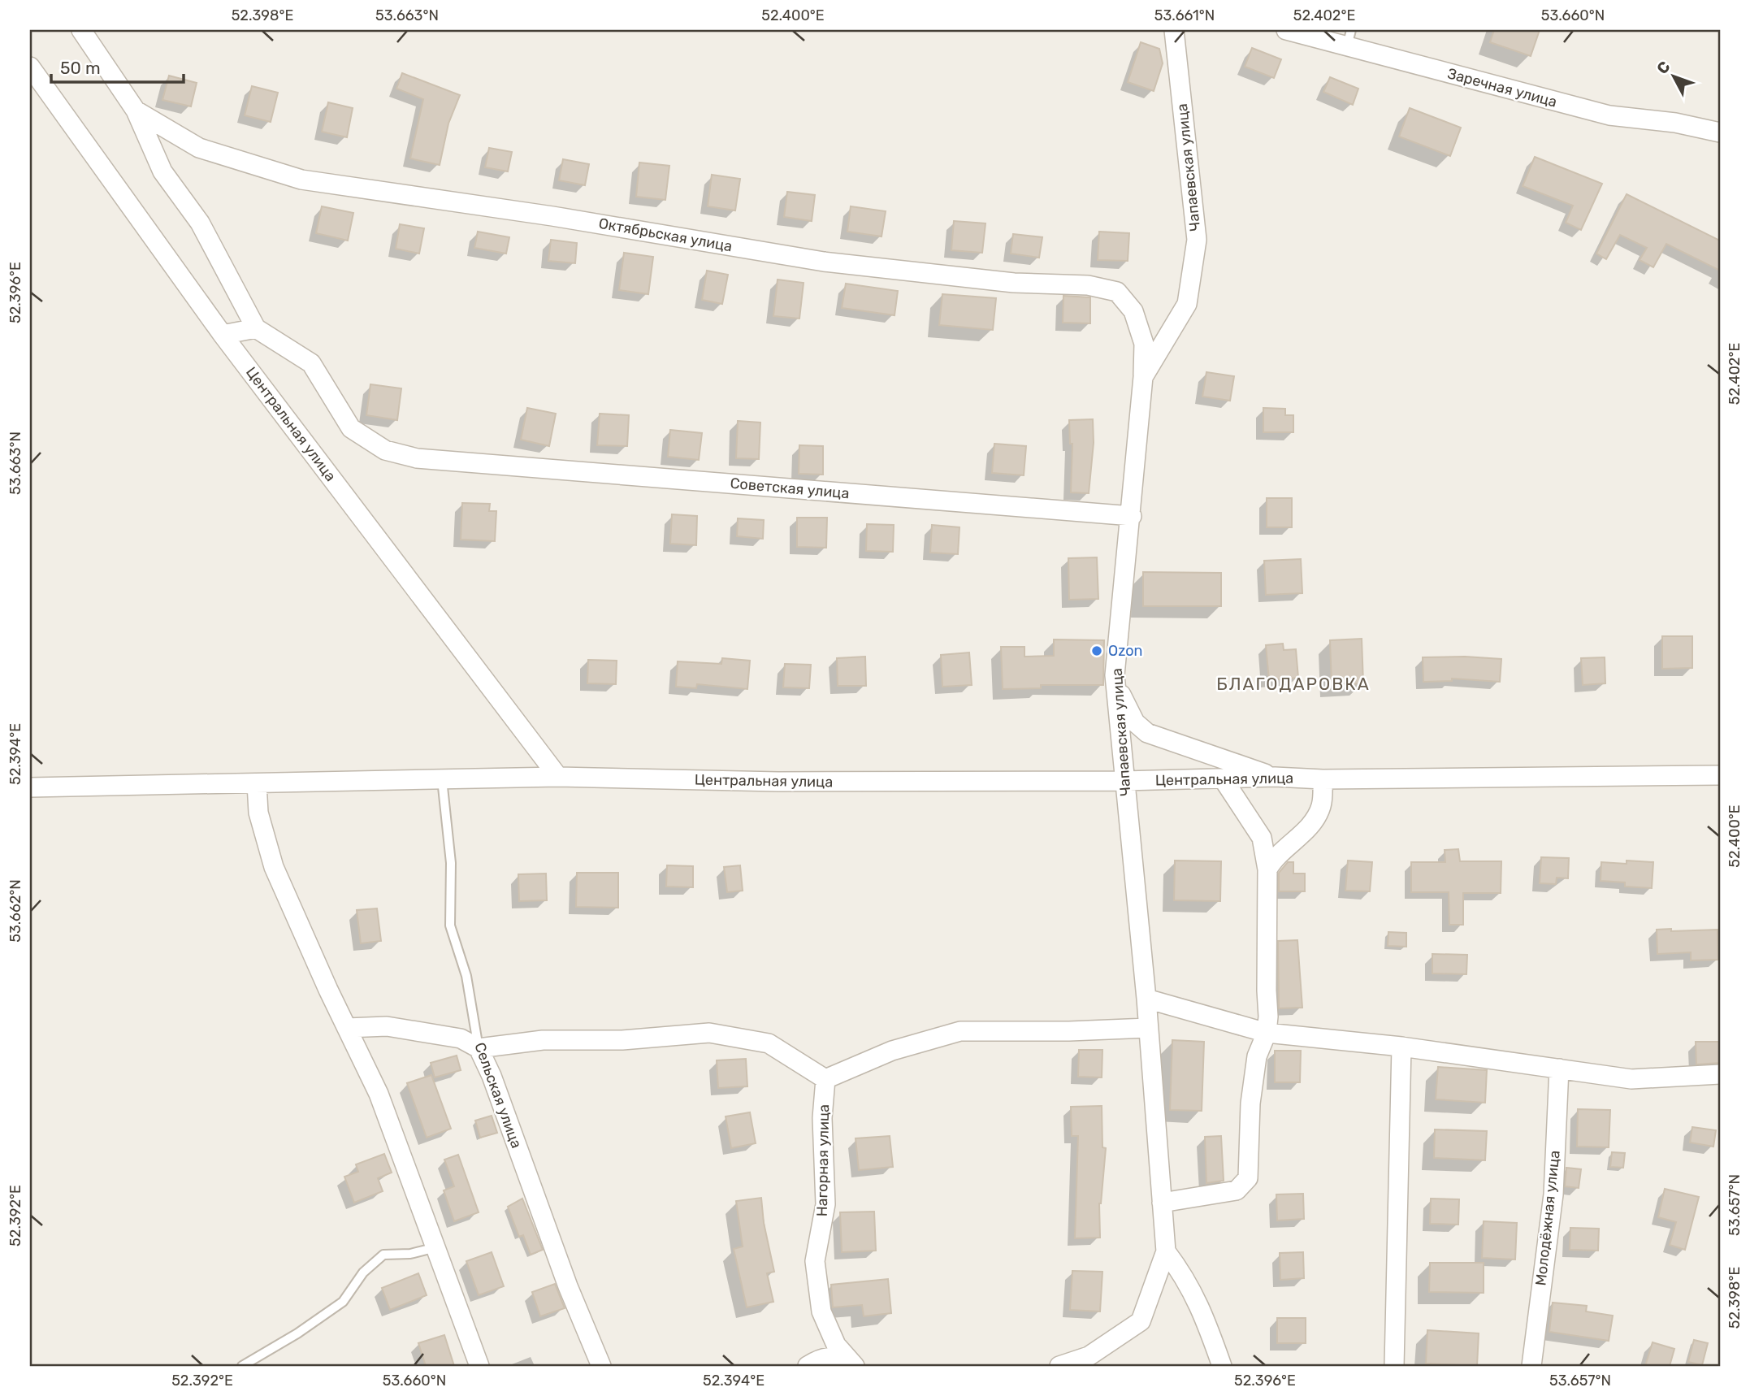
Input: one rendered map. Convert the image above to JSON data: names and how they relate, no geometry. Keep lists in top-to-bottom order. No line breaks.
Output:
{"streets":{"street":["Заречная улица","Чапаевская улица","Октябрьская улица","Центральная улица","Советская улица","Сельская улица","Нагорная улица","Молодёжная улица"]},"crossings":[["Чапаевская улица","Октябрьская улица"],["Чапаевская улица","Центральная улица"],["Чапаевская улица","Советская улица"],["Центральная улица","Сельская улица"]],"districts":["БЛАГОДАРОВКА"],"places":["Ozon"],"scale_bar":"50 m","north":"top left","coordinates":["52.398°E","53.663°N","52.400°E","53.661°N","52.402°E","53.660°N","52.396°E","52.394°E","53.662°N","53.657°N","52.392°E"]}
